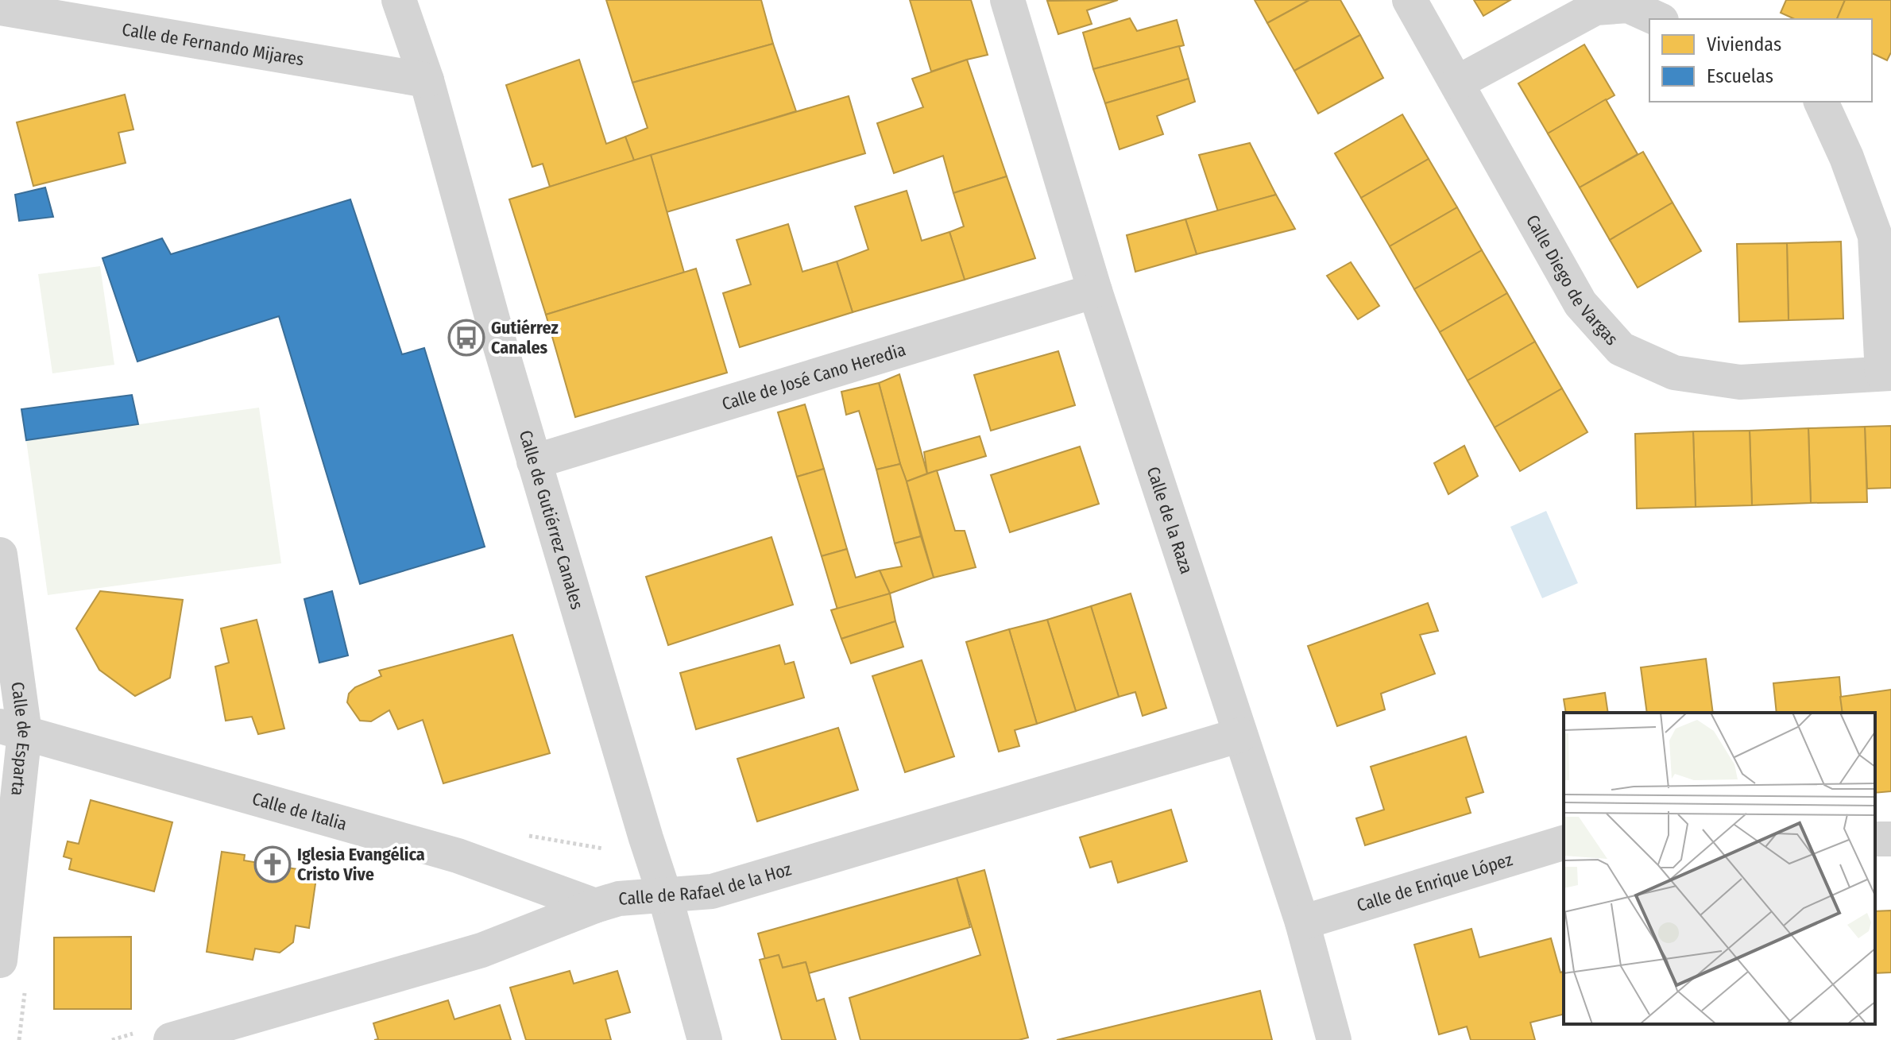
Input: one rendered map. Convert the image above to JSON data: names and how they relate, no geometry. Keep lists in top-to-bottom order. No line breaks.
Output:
{"streets":{"street":["Calle de Fernando Mijares","Calle Diego de Vargas","Calle de José Cano Heredia","Calle de Gutiérrez Canales","Calle de la Raza","Calle de Esparta","Calle de Italia","Calle de Enrique López","Calle de Rafael de la Hoz"]},"crossings":[["Calle de Fernando Mijares","Calle de Gutiérrez Canales"],["Calle de José Cano Heredia","Calle de Gutiérrez Canales"],["Calle de José Cano Heredia","Calle de la Raza"],["Calle de Gutiérrez Canales","Calle de Rafael de la Hoz"],["Calle de la Raza","Calle de Enrique López"],["Calle de la Raza","Calle de Rafael de la Hoz"],["Calle de Esparta","Calle de Italia"],["Calle de Italia","Calle de Rafael de la Hoz"]],"places":{"bus stop":["Gutiérrez Canales"],"church":["Iglesia Evangélica Cristo Vive"]},"legend":["Viviendas","Escuelas"]}
